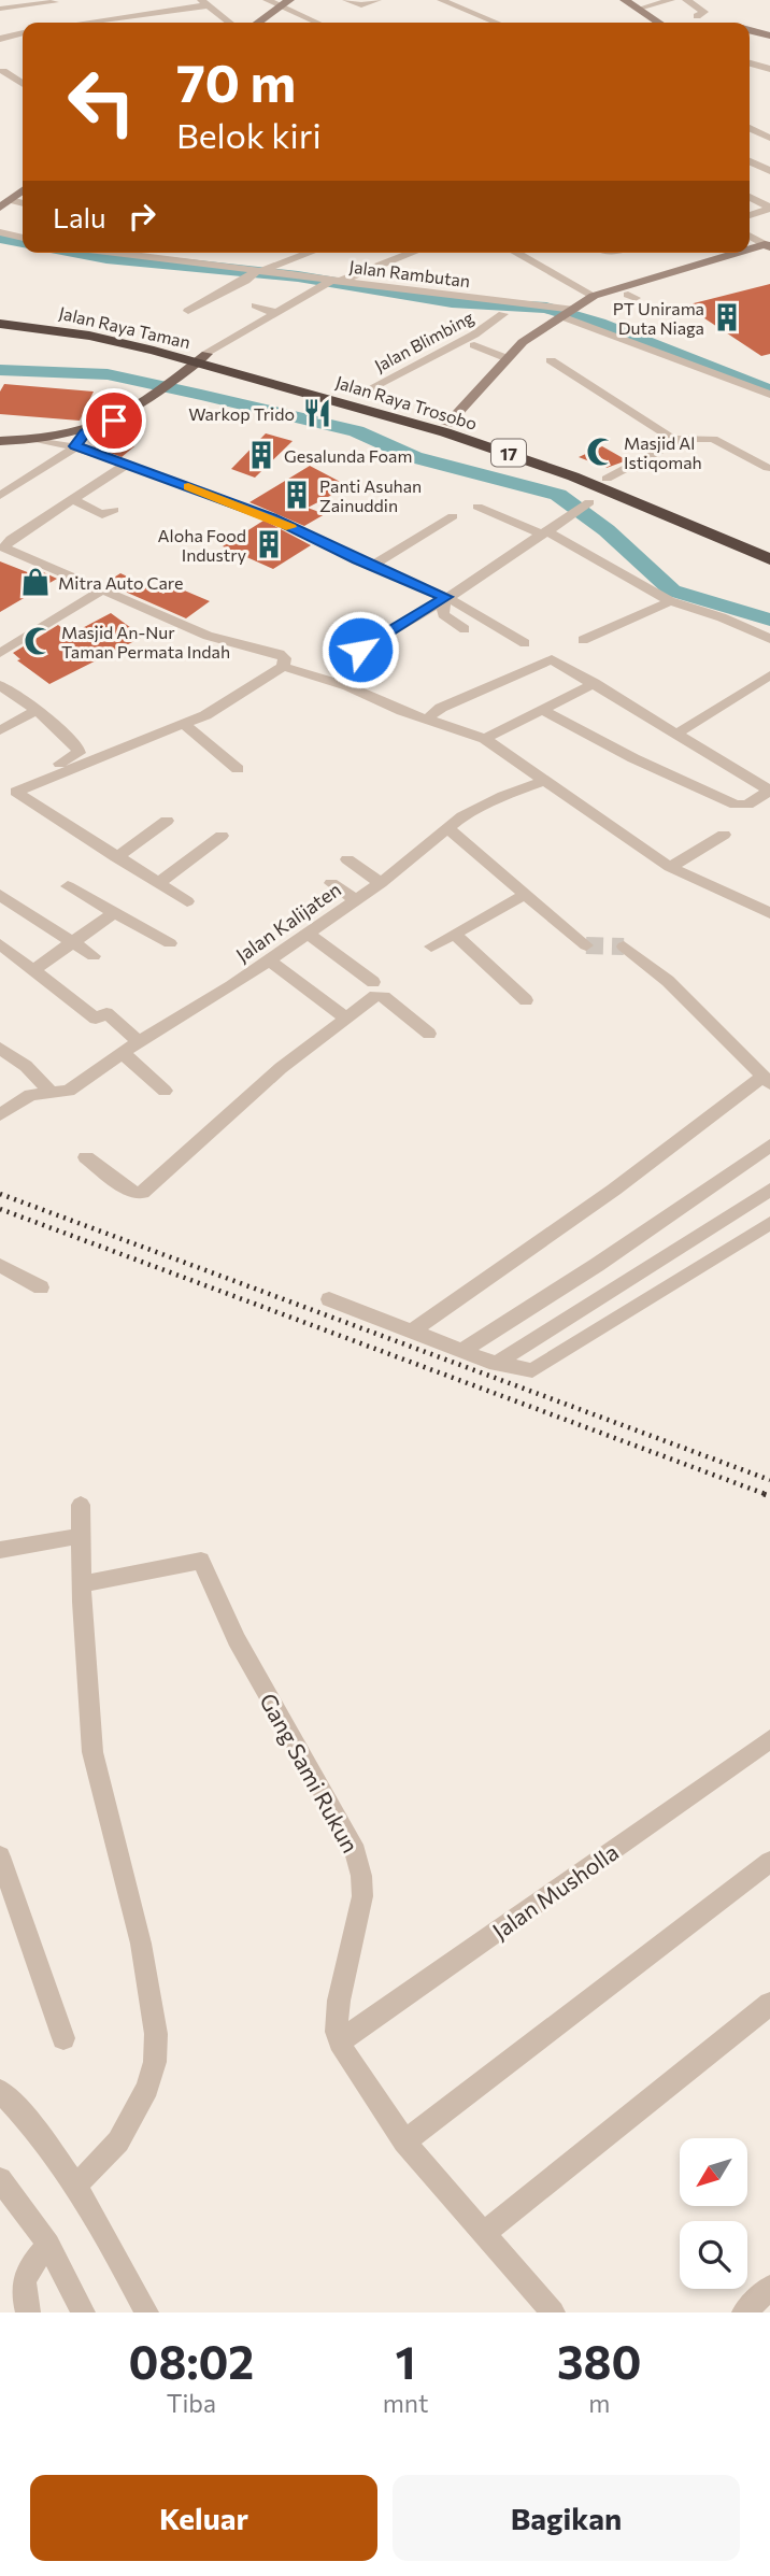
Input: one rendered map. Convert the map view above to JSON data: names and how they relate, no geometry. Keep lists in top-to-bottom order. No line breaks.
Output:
{"streets":{"highway":["Jalan Raya Taman","Jalan Raya Trosobo","17"],"street":["Jalan Rambutan","Jalan Blimbing","Jalan Kalijaten","Gang Sami Rukun","Jalan Musholla"]},"crossings":[["Jalan Raya Taman","Jalan Raya Trosobo"],["Jalan Blimbing","Jalan Raya Trosobo"],["Gang Sami Rukun","Jalan Musholla"]],"places":{"building":["PT Unirama Duta Niaga","Gesalunda Foam","Panti Asuhan Zainuddin","Aloha Food Industry"],"restaurant":["Warkop Trido"],"mosque":["Masjid Al Istiqomah","Masjid An-Nur Taman Permata Indah"],"shop":["Mitra Auto Care"]},"north":"bottom left","page":{"turn":["70 m","Belok kiri"],"then":"Lalu","eta":["08:02","Tiba","1","mnt","380","m"],"buttons":["Keluar","Bagikan"]}}
